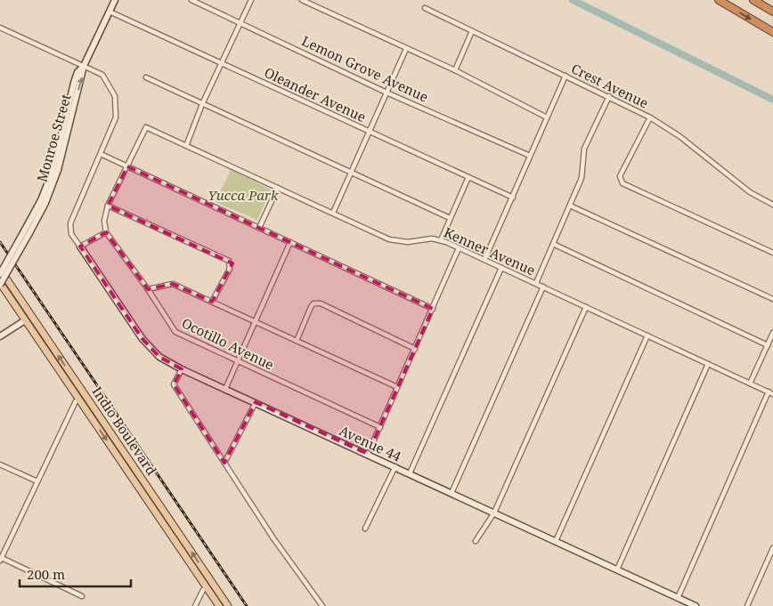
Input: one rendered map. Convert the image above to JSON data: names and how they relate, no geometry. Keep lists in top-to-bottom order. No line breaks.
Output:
{"streets":{"main road":["Indio Boulevard"],"street":["Lemon Grove Avenue","Crest Avenue","Oleander Avenue","Monroe Street","Kenner Avenue","Ocotillo Avenue","Avenue 44"]},"crossings":[["Oleander Avenue","Monroe Street"],["Monroe Street","Indio Boulevard"]],"parks":["Yucca Park"],"scale_bar":"200 m"}
